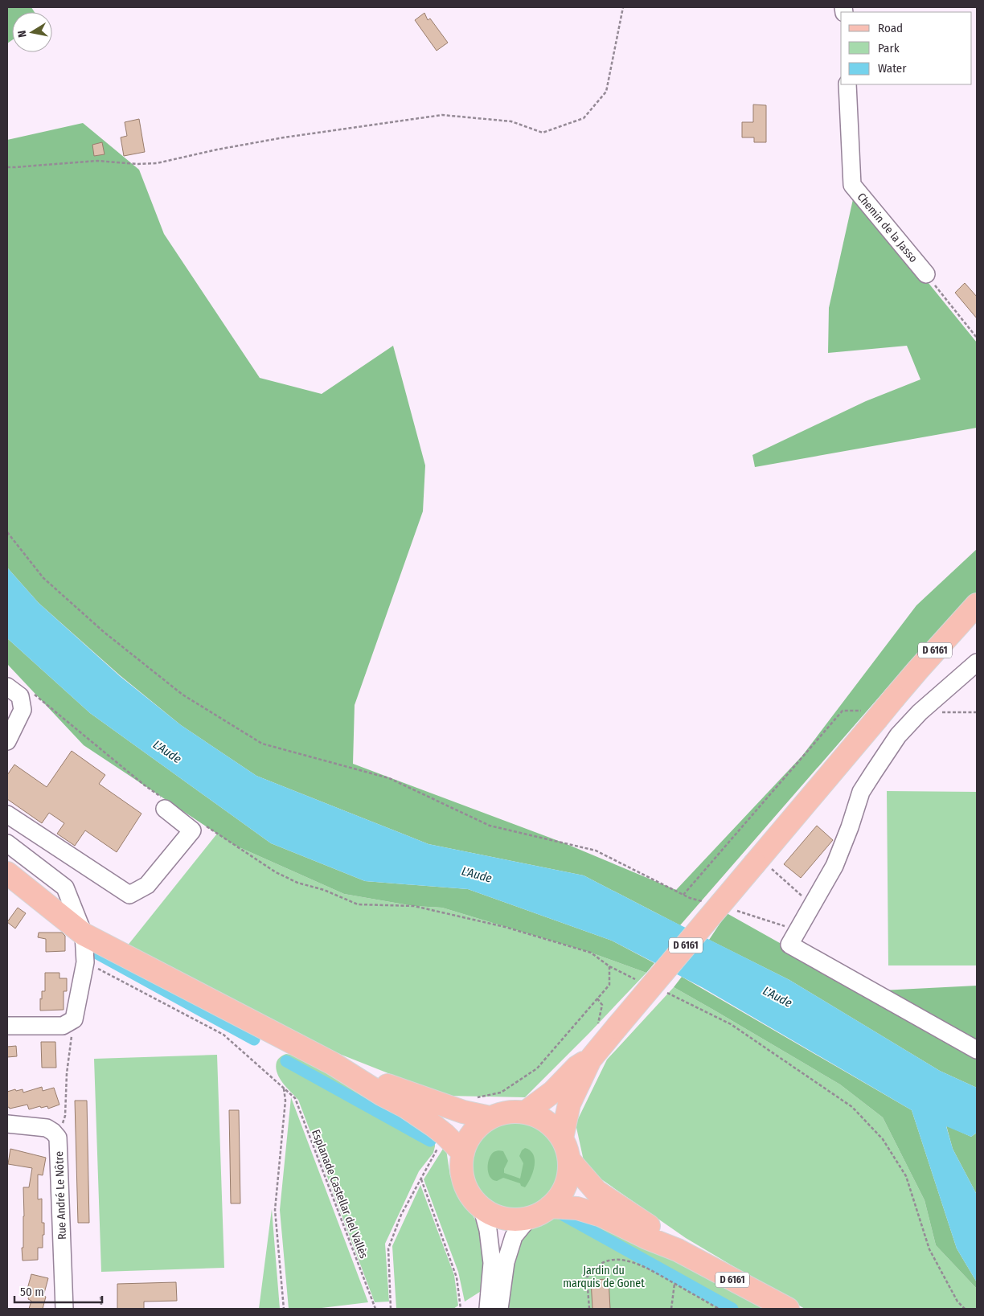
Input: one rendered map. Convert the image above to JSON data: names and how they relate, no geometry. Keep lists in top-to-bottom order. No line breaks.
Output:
{"streets":{"main road":["D 6161"],"street":["Chemin de la Jasso","Rue André Le Nôtre"],"path":["Esplanade Castellar del Vallès"]},"water":["L'Aude"],"parks":["Jardin du marquis de Gonet"],"legend":["Road","Park","Water"],"scale_bar":"50 m","north":"left"}
